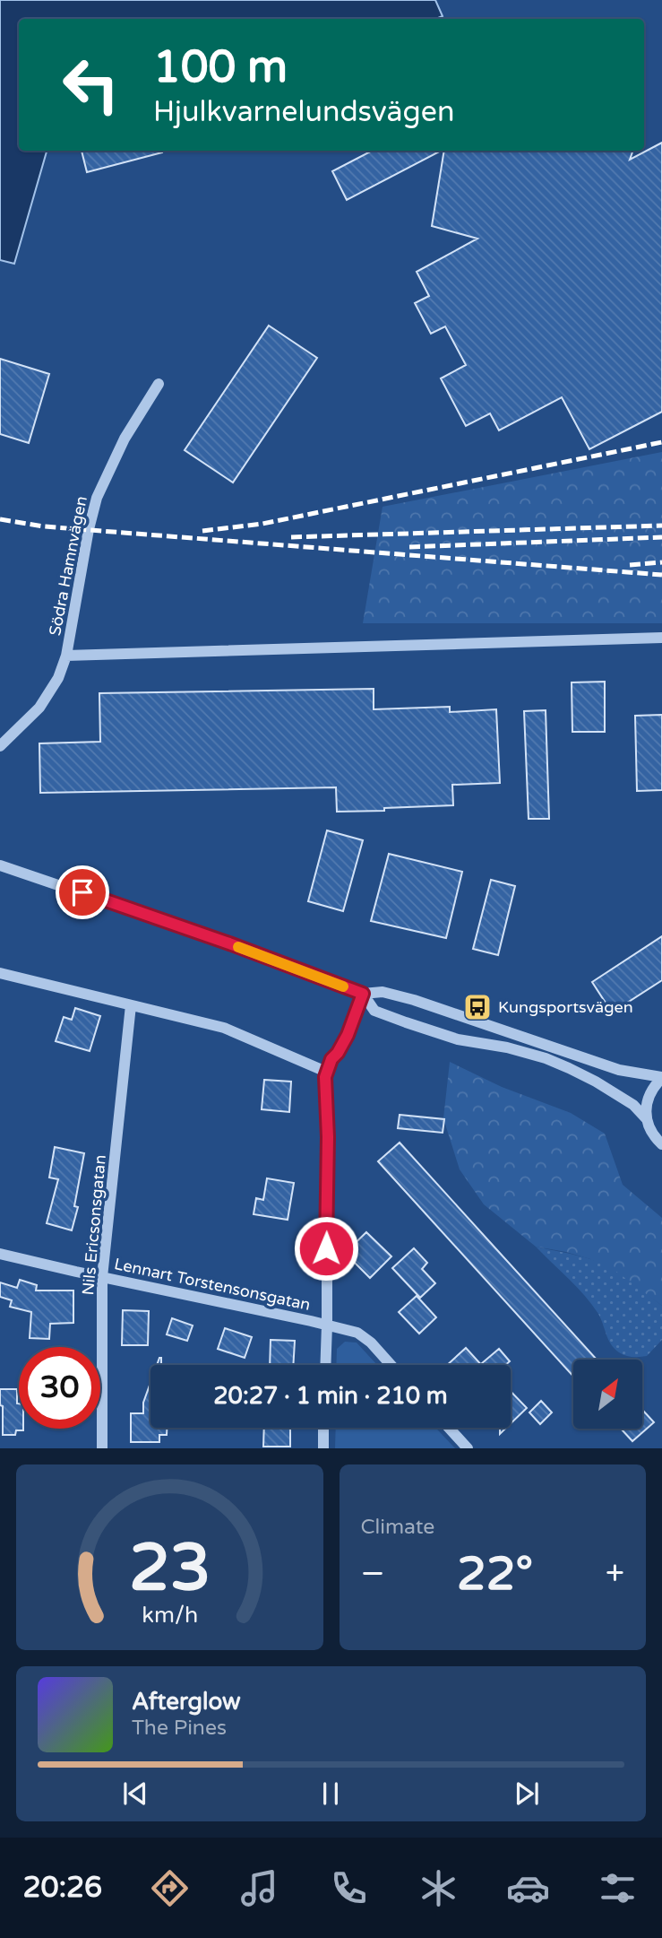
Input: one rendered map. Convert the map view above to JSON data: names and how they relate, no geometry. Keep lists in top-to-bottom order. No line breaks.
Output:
{"streets":{"street":["Södra Hamnvägen","Nils Ericsonsgatan","Lennart Torstensonsgatan"]},"crossings":[["Nils Ericsonsgatan","Lennart Torstensonsgatan"]],"places":{"bus stop":["Kungsportsvägen"]},"north":"top right","page":{"turn":["100 m","Hjulkvarnelundsvägen"],"limit":"30","trip":"20:27 · 1 min · 210 m","tile":"Climate","heat":["−","22°","+"],"song":["Afterglow","The Pines"],"tabs":"20:26","gauge":["23","km/h"]}}
